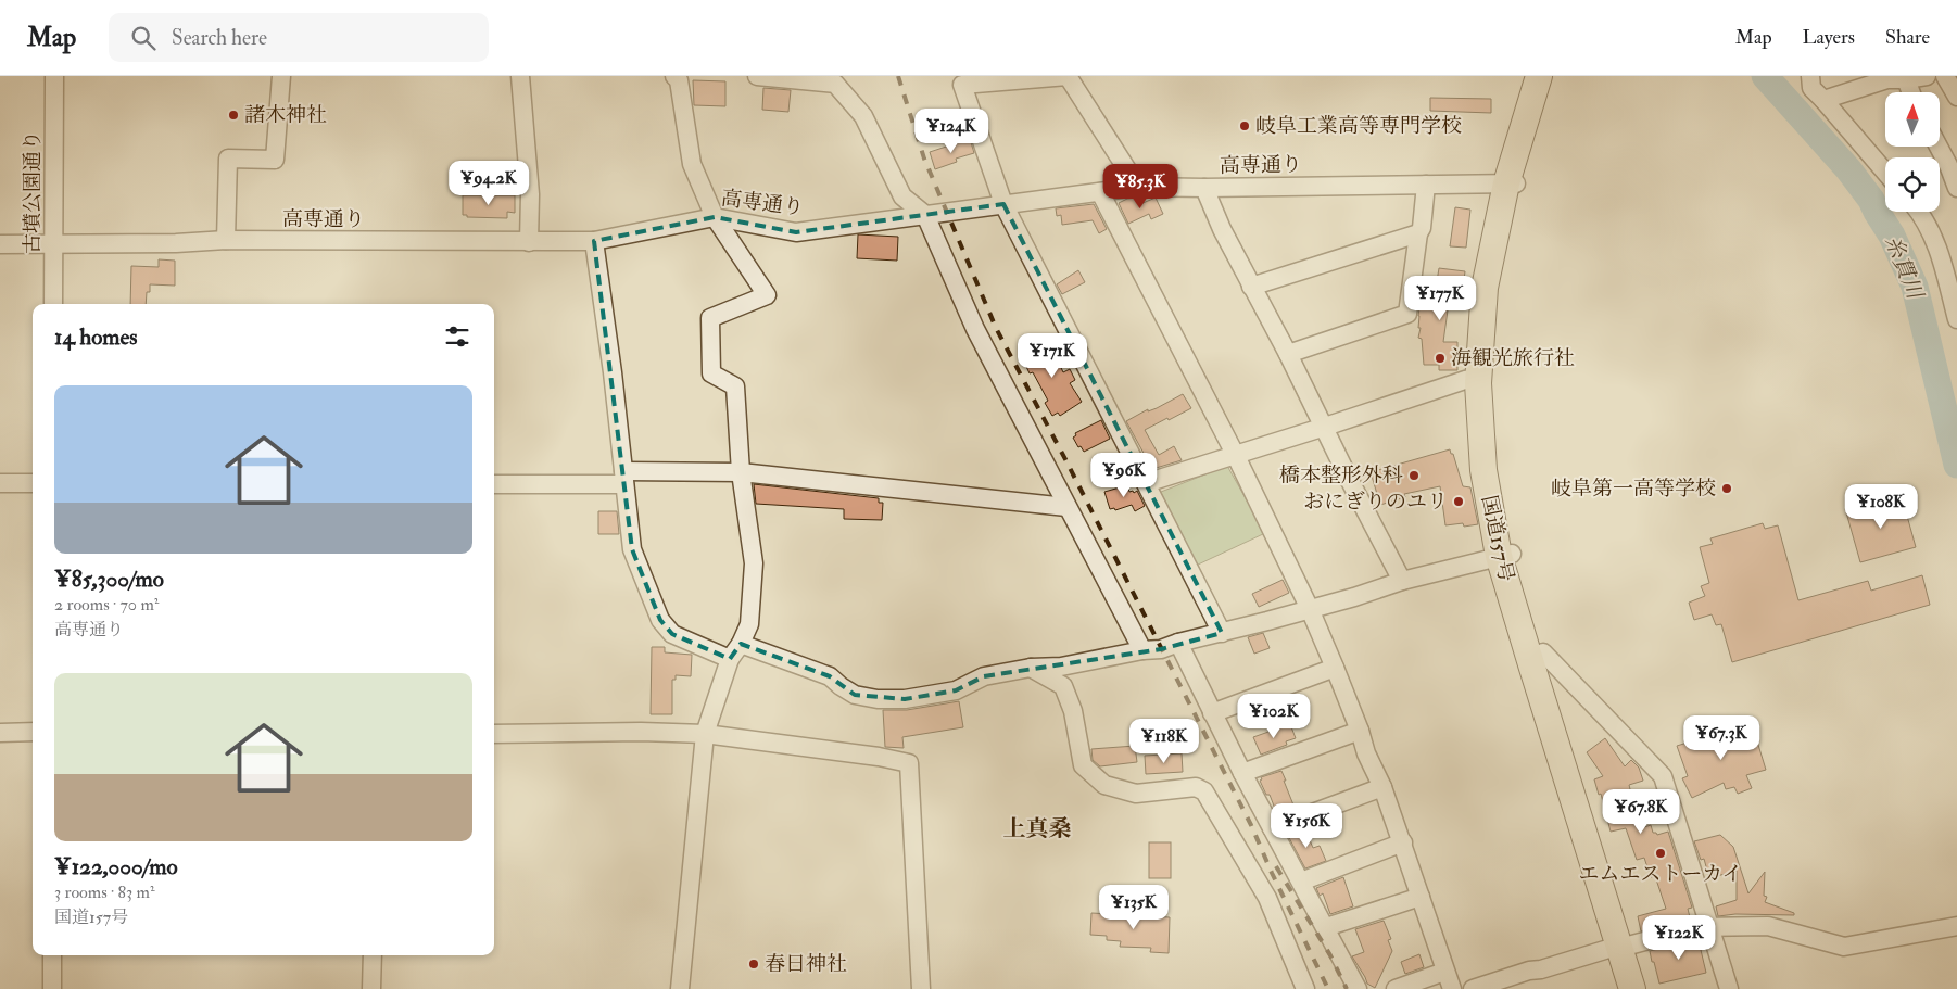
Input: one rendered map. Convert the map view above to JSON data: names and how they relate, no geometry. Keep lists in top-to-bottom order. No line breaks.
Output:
{"streets":{"highway":["国道157号"],"street":["高専通り","古墳公園通り"]},"crossings":[["高専通り","古墳公園通り"],["高専通り","国道157号"]],"districts":["上真桑"],"water":["糸貫川"],"places":["諸木神社","岐阜工業高等専門学校","海観光旅行社","橋本整形外科","岐阜第一高等学校","おにぎりのユリ","エムエストーカイ","春日神社"],"north":"top","page":{"header":"Map","search":"Search here","nav":["Map","Layers","Share"],"price":["¥124K","¥94.2K","¥85.3K","¥177K","¥171K","¥96K","¥108K","¥102K","¥67.3K","¥118K","¥67.8K","¥156K","¥135K","¥122K"],"heading":"14 homes","list":[{"name":"¥85,300/mo","note":"2 rooms · 70 m² · 高専通り"},{"name":"¥122,000/mo","note":"3 rooms · 83 m² · 国道157号"}]}}
